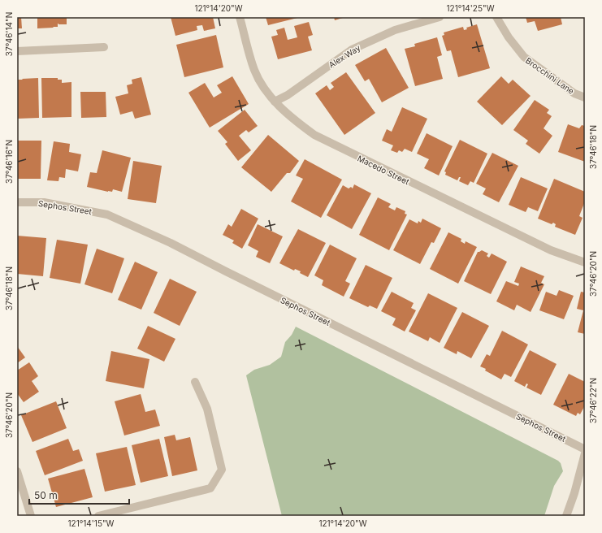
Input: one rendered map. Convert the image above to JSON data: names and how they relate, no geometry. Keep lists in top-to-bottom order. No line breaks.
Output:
{"streets":{"street":["Alex Way","Brocchini Lane","Macedo Street","Sephos Street"]},"crossings":[["Alex Way","Macedo Street"]],"scale_bar":"50 m","coordinates":["121°14'20\"W","121°14'25\"W","37°46'14\"N","37°46'18\"N","37°46'16\"N","37°46'20\"N","37°46'22\"N","121°14'15\"W"]}
